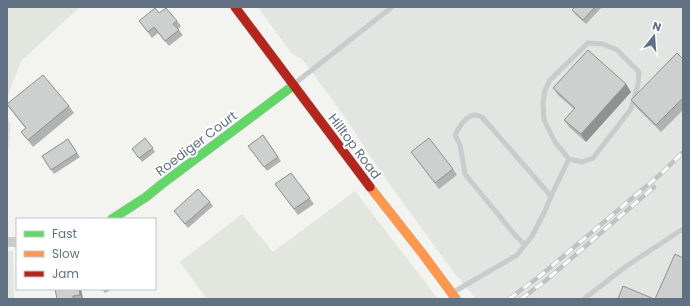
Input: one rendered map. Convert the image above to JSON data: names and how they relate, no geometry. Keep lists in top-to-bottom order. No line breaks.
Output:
{"streets":{"main road":["Roediger Court","Hilltop Road"]},"crossings":[["Roediger Court","Hilltop Road"]],"legend":["Fast","Slow","Jam"],"north":"top"}
